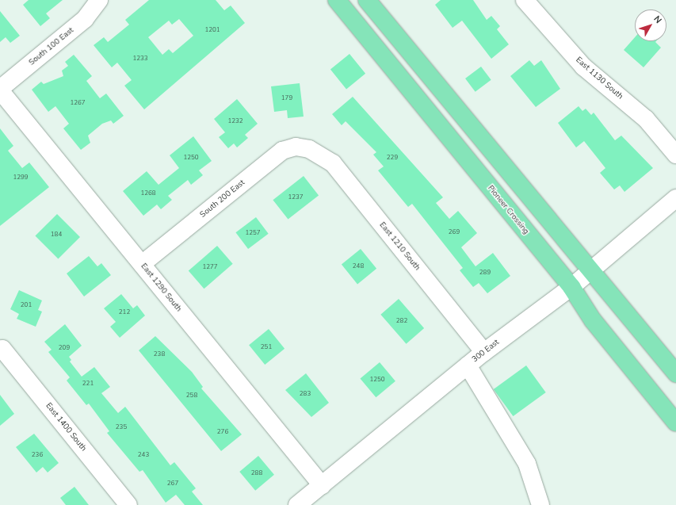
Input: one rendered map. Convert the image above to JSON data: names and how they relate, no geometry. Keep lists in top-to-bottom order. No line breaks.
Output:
{"streets":{"highway":["Pioneer Crossing"],"street":["South 100 East","East 1130 South","South 200 East","East 1210 South","East 1290 South","300 East","East 1400 South"]},"crossings":[["South 100 East","East 1290 South"],["South 200 East","East 1210 South"],["South 200 East","East 1290 South"],["Pioneer Crossing","300 East"],["East 1210 South","300 East"],["East 1290 South","300 East"]],"house_numbers":["1201","1233","179","1267","1232","1250","229","1299","1268","1237","269","1257","184","248","1277","289","201","212","282","251","209","238","1250","221","283","258","235","276","236","243","288","267"],"north":"top right"}
